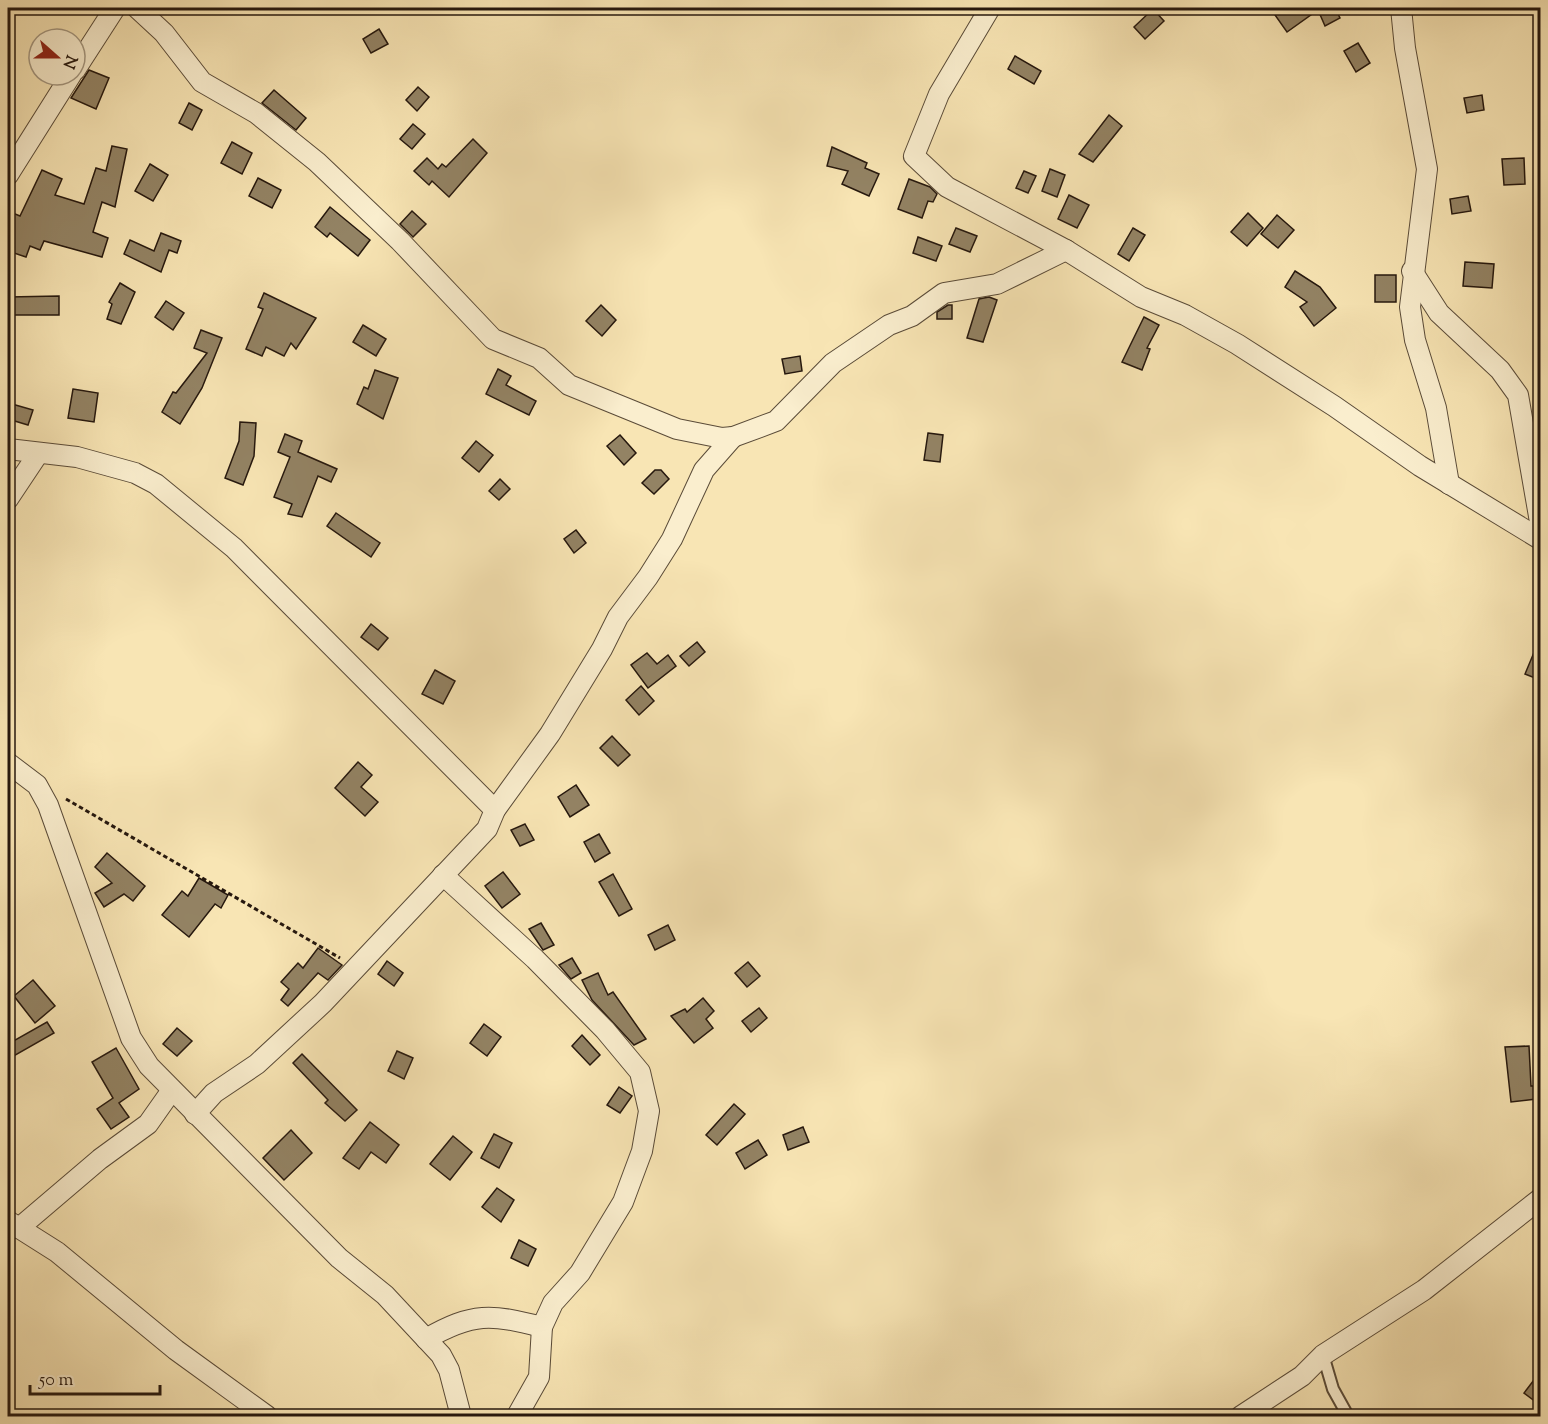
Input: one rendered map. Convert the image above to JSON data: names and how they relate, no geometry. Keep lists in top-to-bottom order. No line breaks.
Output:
{"scale_bar":"50 m","north":"right"}
